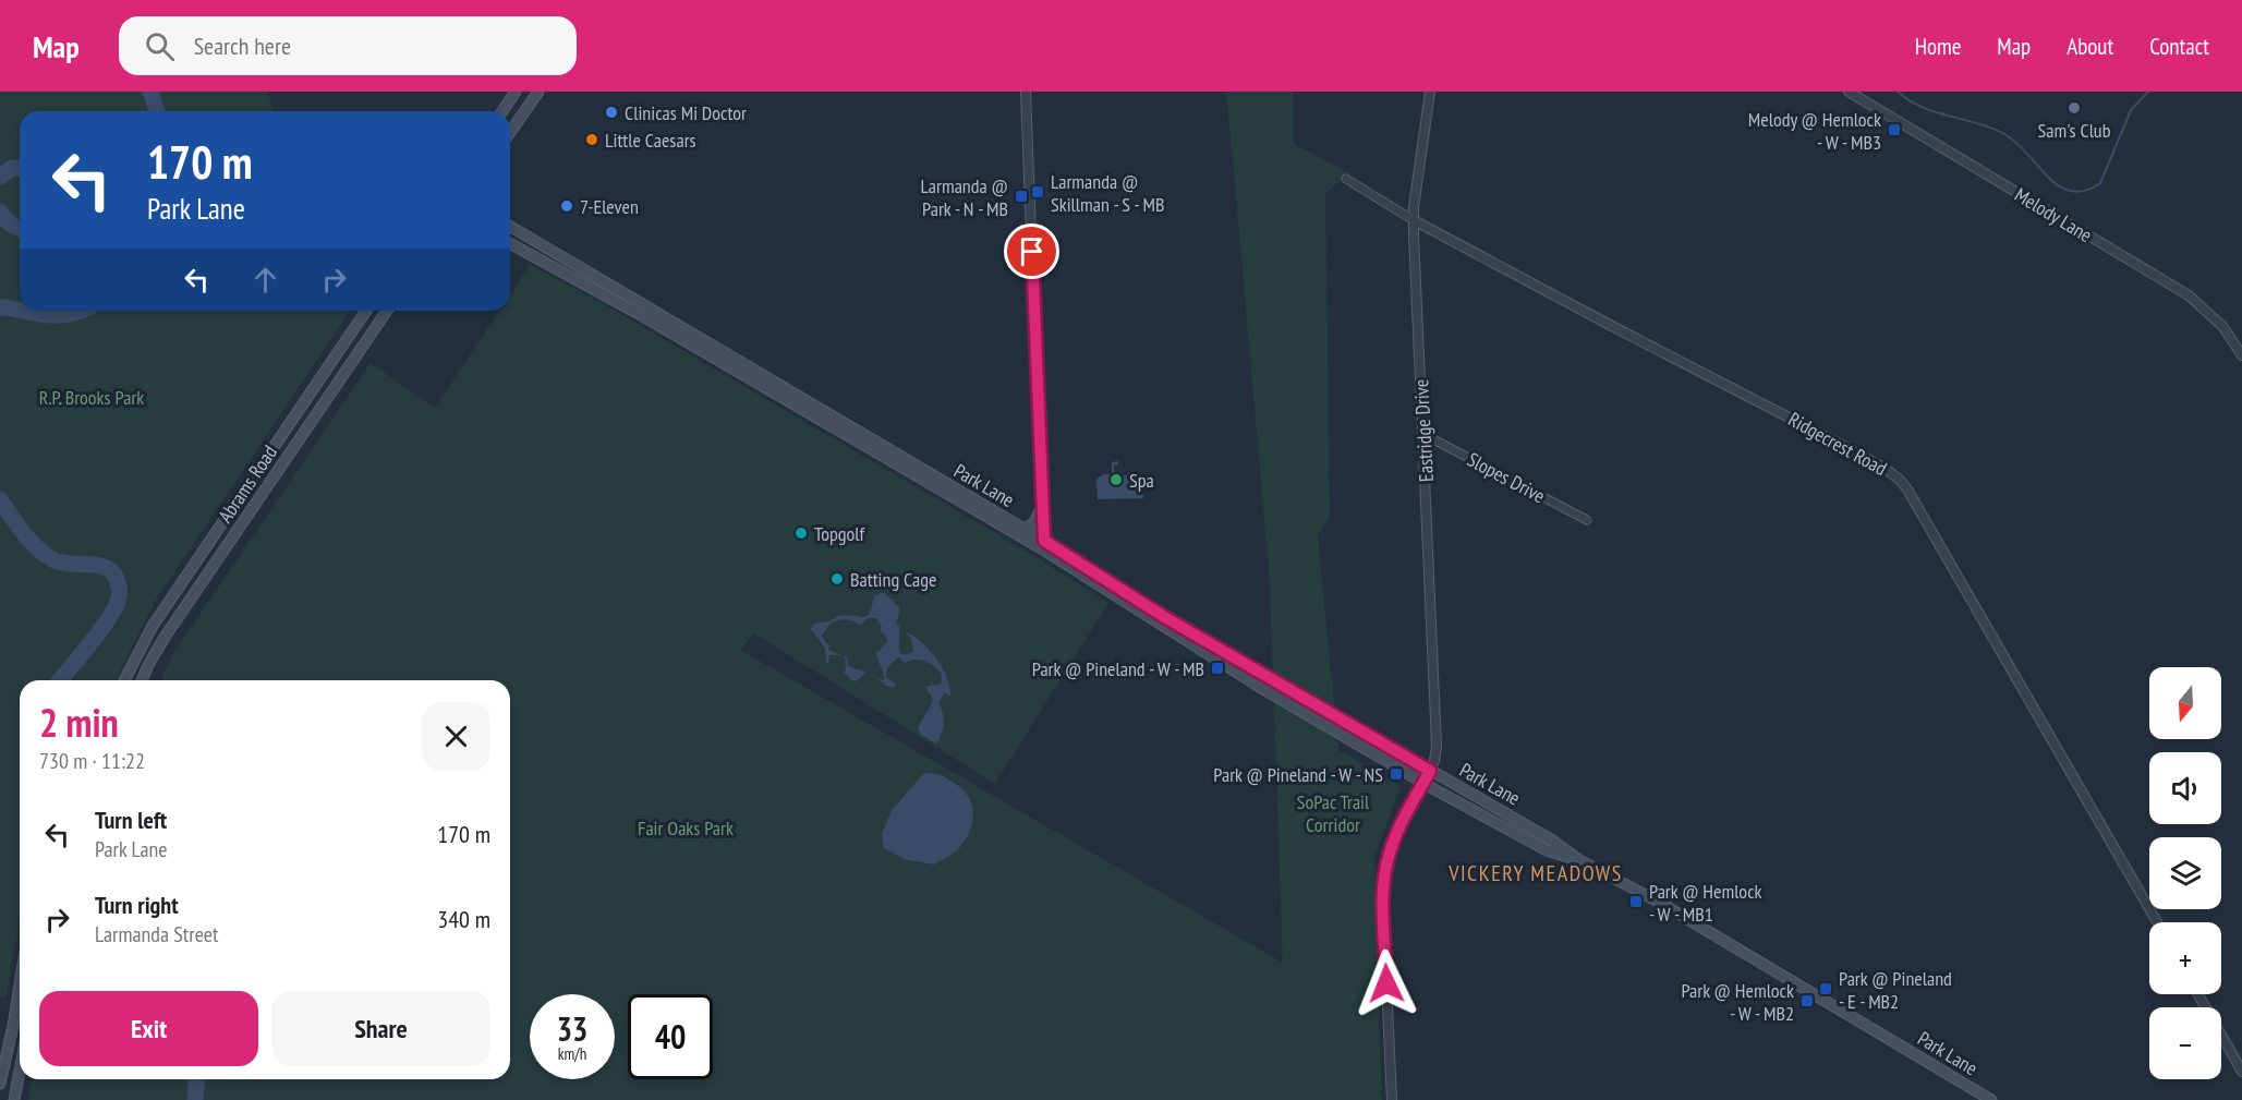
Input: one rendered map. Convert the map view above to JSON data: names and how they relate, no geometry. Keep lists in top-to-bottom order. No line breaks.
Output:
{"streets":{"main road":["Abrams Road","Park Lane"],"street":["Melody Lane","Eastridge Drive","Ridgecrest Road","Slopes Drive"]},"crossings":[["Eastridge Drive","Ridgecrest Road"],["Eastridge Drive","Slopes Drive"],["Eastridge Drive","Park Lane"]],"districts":["VICKERY MEADOWS"],"parks":["R.P. Brooks Park","SoPac Trail Corridor","Fair Oaks Park"],"places":{"other":["Sam's Club","Clinicas Mi Doctor","Little Caesars","7-Eleven","Spa","Topgolf","Batting Cage"],"transit":["Melody @ Hemlock - W - MB3","Larmanda @ Skillman - S - MB","Larmanda @ Park - N - MB","Park @ Pineland - W - MB","Park @ Pineland - W - NS","Park @ Hemlock - W - MB1","Park @ Pineland - E - MB2","Park @ Hemlock - W - MB2"]},"north":"bottom","page":{"header":"Map","search":"Search here","nav":["Home","Map","About","Contact"],"turn":["170 m","Park Lane"],"map_buttons":["+","−"],"heading":["2 min","730 m · 11:22"],"list":[{"name":"Turn left","note":"Park Lane","value":"170 m"},{"name":"Turn right","note":"Larmanda Street","value":"340 m"}],"buttons":["Exit","Share"],"speed":"33 km/h","limit":"40"}}
